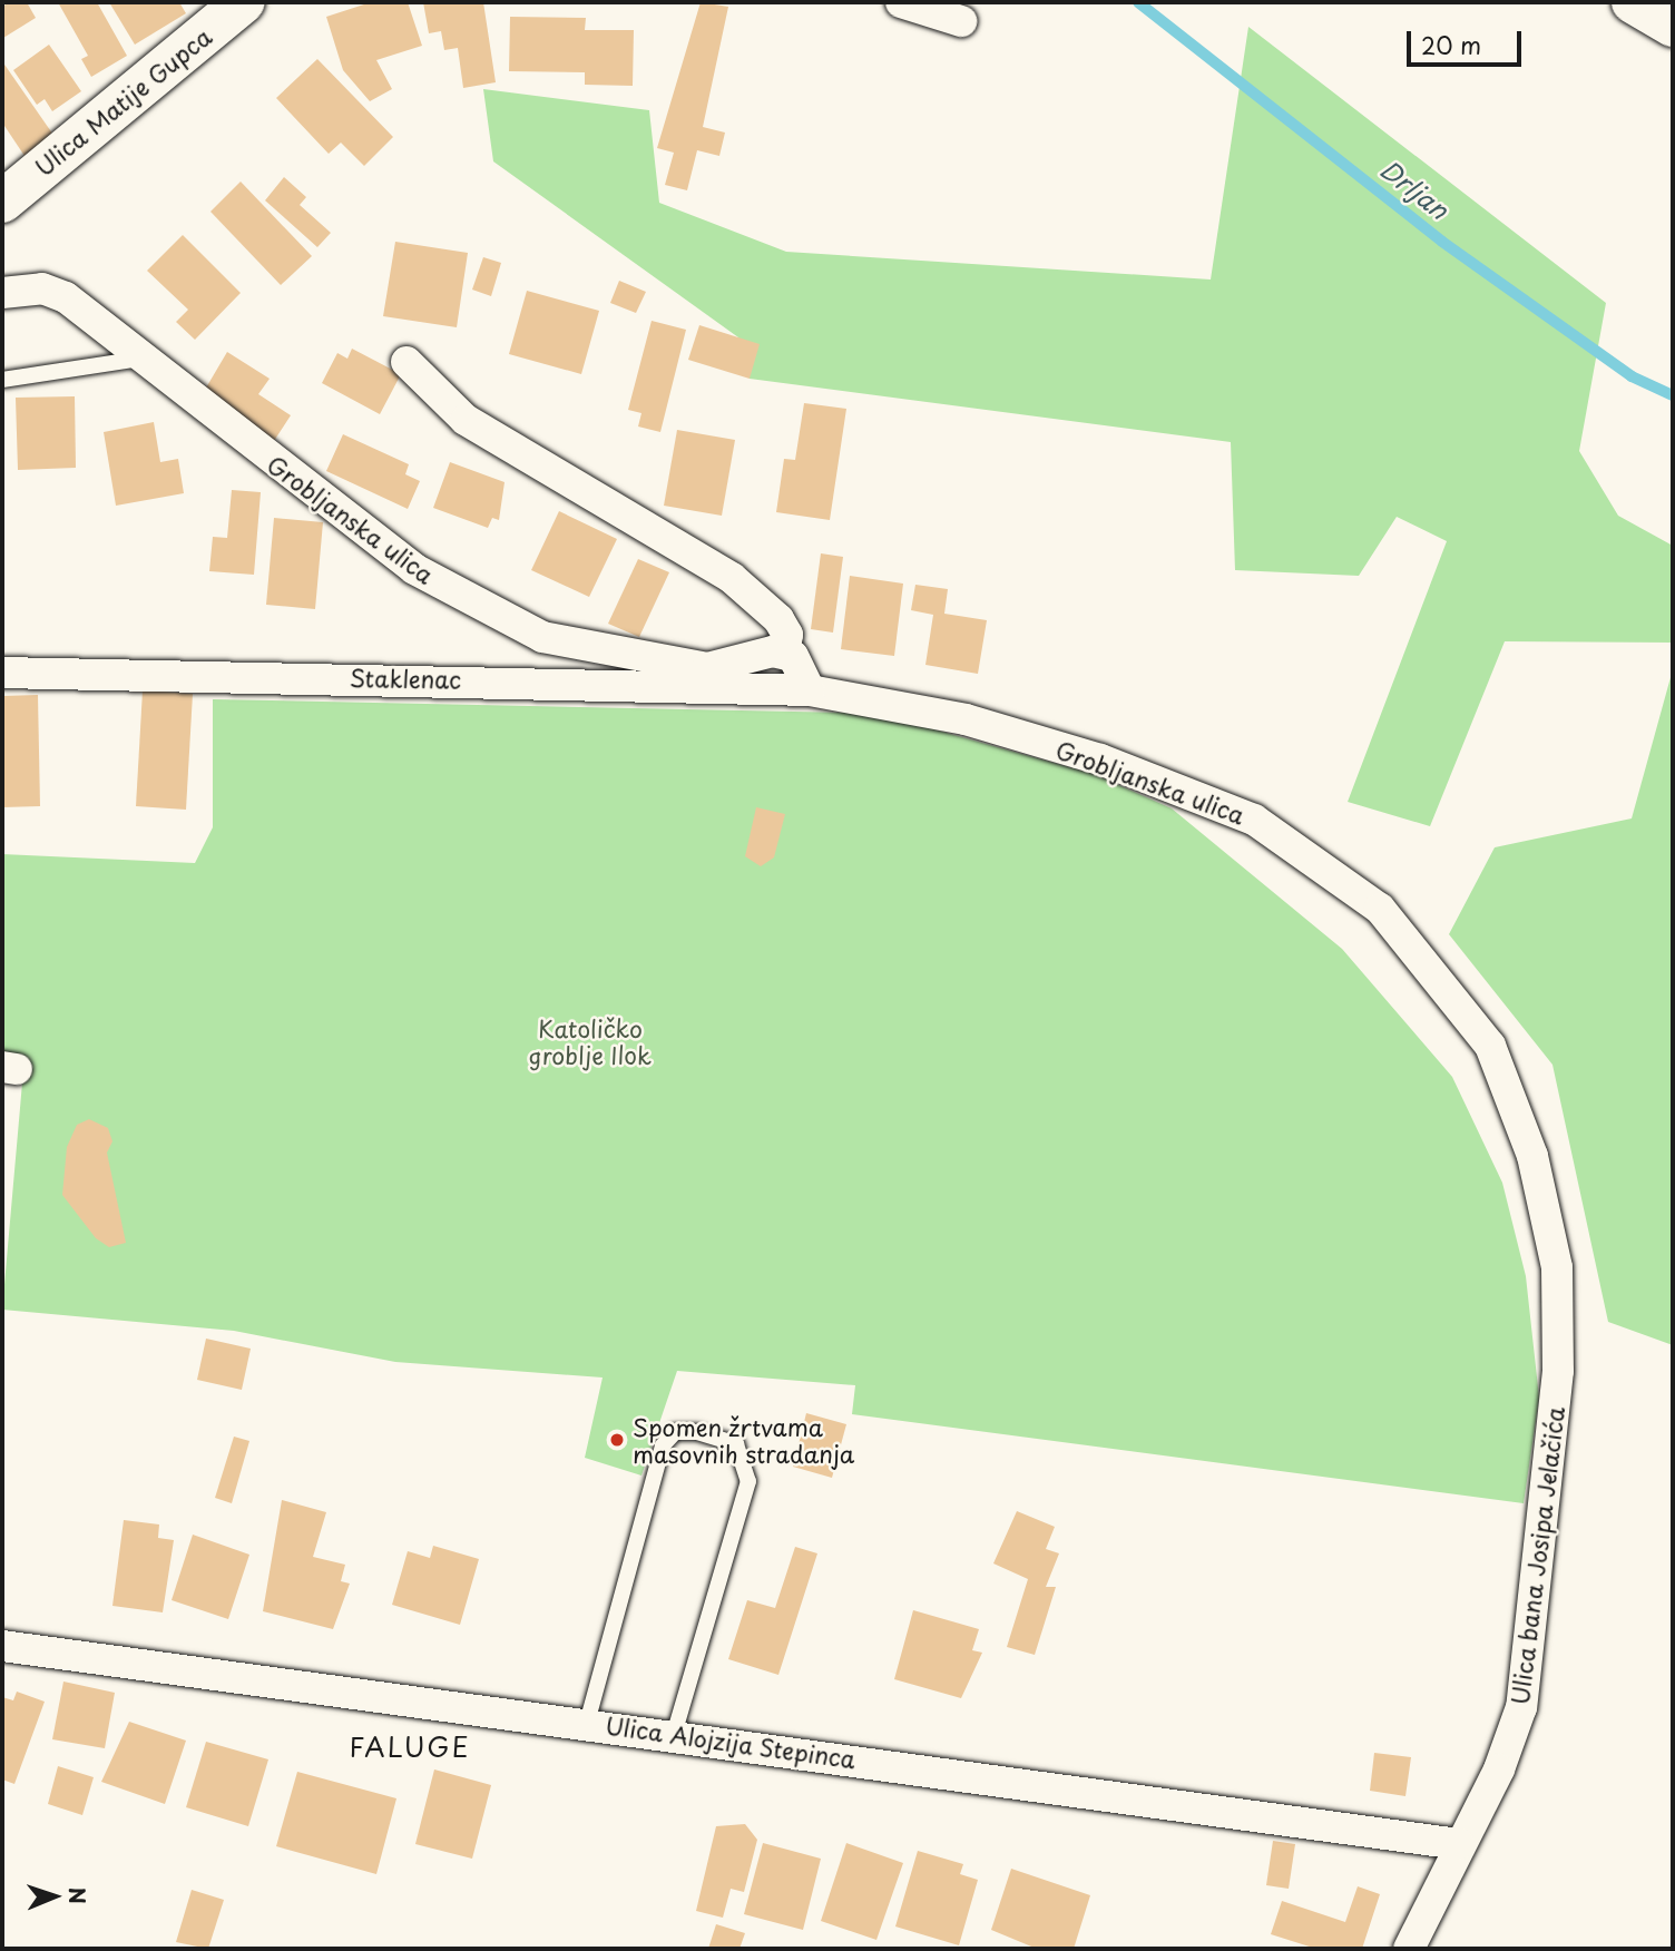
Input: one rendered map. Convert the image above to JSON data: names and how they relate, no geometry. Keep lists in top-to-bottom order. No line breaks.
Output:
{"streets":{"street":["Ulica Matije Gupca","Grobljanska ulica","Staklenac","Ulica bana Josipa Jelačića","Ulica Alojzija Stepinca"]},"crossings":[["Grobljanska ulica","Staklenac"],["Grobljanska ulica","Ulica bana Josipa Jelačića"],["Ulica bana Josipa Jelačića","Ulica Alojzija Stepinca"]],"districts":["FALUGE"],"water":["Drljan"],"parks":["Katoličko groblje Ilok"],"places":["Spomen žrtvama masovnih stradanja"],"scale_bar":"20 m","north":"right"}
